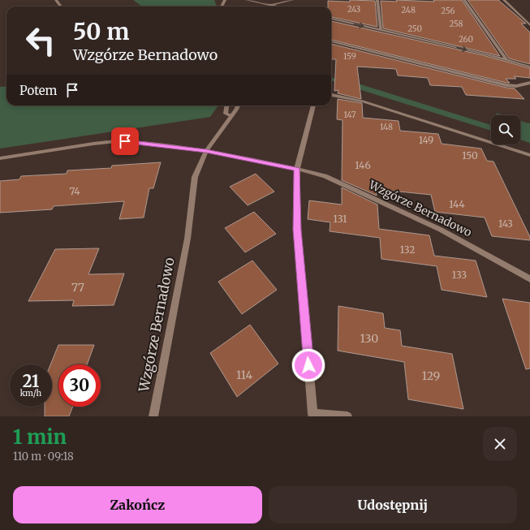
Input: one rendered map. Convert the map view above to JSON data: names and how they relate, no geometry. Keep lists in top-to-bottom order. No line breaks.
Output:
{"streets":{"street":["Wzgórze Bernadowo"]},"house_numbers":["243","248","256","258","250","260","159","147","148","149","150","146","74","144","131","143","132","133","77","130","114","129"],"page":{"turn":["50 m","Wzgórze Bernadowo"],"then":"Potem","speed":"21 km/h","limit":"30","heading":["1 min","110 m · 09:18"],"buttons":["Zakończ","Udostępnij"]}}
